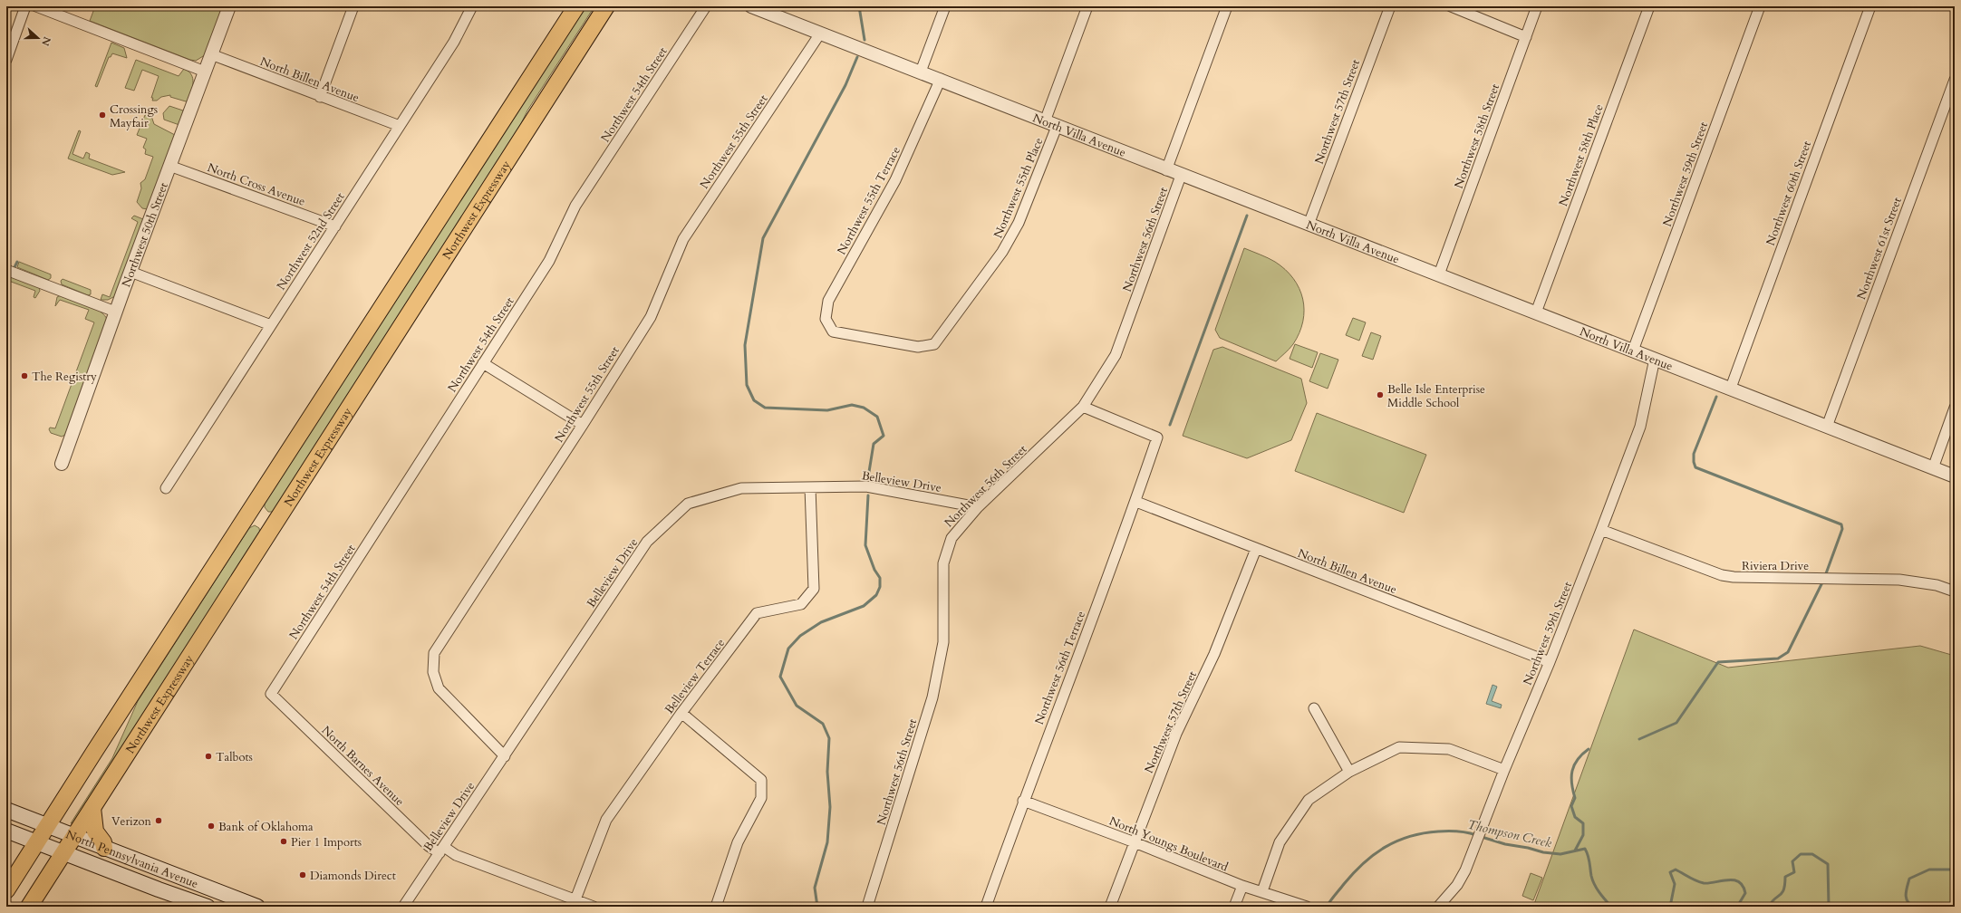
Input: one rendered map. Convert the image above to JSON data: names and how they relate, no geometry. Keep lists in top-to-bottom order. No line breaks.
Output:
{"streets":{"highway":["Northwest Expressway"],"main road":["North Pennsylvania Avenue"],"street":["North Billen Avenue","Northwest 54th Street","Northwest 57th Street","North Villa Avenue","Northwest 58th Street","Northwest 55th Street","Northwest 58th Place","Northwest 59th Street","North Cross Avenue","Northwest 55th Place","Northwest 60th Street","Northwest 55th Terrace","Northwest 50th Street","Northwest 56th Street","Northwest 52nd Street","Northwest 61st Street","Belleview Drive","Riviera Drive","Northwest 56th Terrace","Belleview Terrace","North Barnes Avenue","North Youngs Boulevard"]},"crossings":[["North Billen Avenue","Northwest 57th Street"],["North Billen Avenue","Northwest 59th Street"],["North Billen Avenue","Northwest 50th Street"],["North Billen Avenue","Northwest 52nd Street"],["North Billen Avenue","Northwest 56th Terrace"],["Northwest 54th Street","North Barnes Avenue"],["Northwest 57th Street","North Villa Avenue"],["Northwest 57th Street","North Youngs Boulevard"],["North Villa Avenue","Northwest 58th Street"],["North Villa Avenue","Northwest 55th Street"],["North Villa Avenue","Northwest 58th Place"],["North Villa Avenue","Northwest 59th Street"],["North Villa Avenue","Northwest 55th Place"],["North Villa Avenue","Northwest 60th Street"],["North Villa Avenue","Northwest 55th Terrace"],["North Villa Avenue","Northwest 56th Street"],["North Villa Avenue","Northwest 61st Street"],["Northwest 55th Street","Belleview Drive"],["Northwest 59th Street","Riviera Drive"],["North Cross Avenue","Northwest 50th Street"],["North Cross Avenue","Northwest 52nd Street"],["Northwest 55th Place","Northwest 55th Terrace"],["Northwest Expressway","North Pennsylvania Avenue"],["Northwest 56th Street","Belleview Drive"],["Northwest 56th Street","Northwest 56th Terrace"],["Belleview Drive","Belleview Terrace"],["Belleview Drive","North Barnes Avenue"],["Northwest 56th Terrace","North Youngs Boulevard"],["Belleview Terrace","North Barnes Avenue"]],"water":["Thompson Creek"],"places":["Crossings Mayfair","The Registry","Belle Isle Enterprise Middle School","Talbots","Verizon","Bank of Oklahoma","Pier 1 Imports","Diamonds Direct"],"north":"right"}
